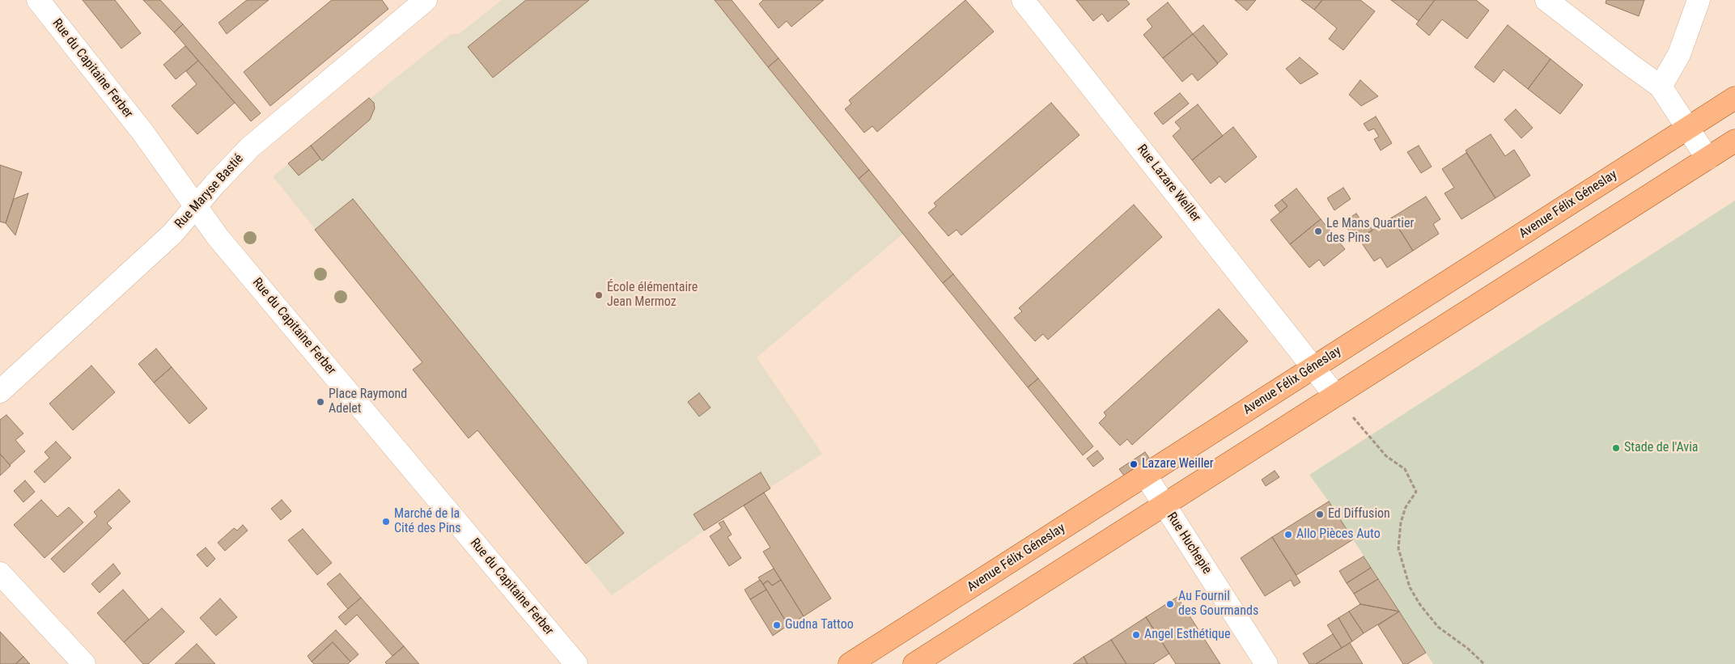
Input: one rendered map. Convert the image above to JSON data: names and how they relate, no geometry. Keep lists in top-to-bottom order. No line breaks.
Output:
{"streets":{"main road":["Avenue Félix Géneslay"],"street":["Rue du Capitaine Ferber","Rue Lazare Weiller","Rue Maryse Bastié","Rue Huchepie"]},"crossings":[["Rue du Capitaine Ferber","Rue Maryse Bastié"],["Rue Lazare Weiller","Avenue Félix Géneslay"],["Avenue Félix Géneslay","Rue Huchepie"]],"places":["Le Mans Quartier des Pins","École élémentaire Jean Mermoz","Place Raymond Adelet","Stade de l'Avia","Lazare Weiller","Ed Diffusion","Marché de la Cité des Pins","Allo Pièces Auto","Au Fournil des Gourmands","Gudna Tattoo","Angel Esthétique"]}
